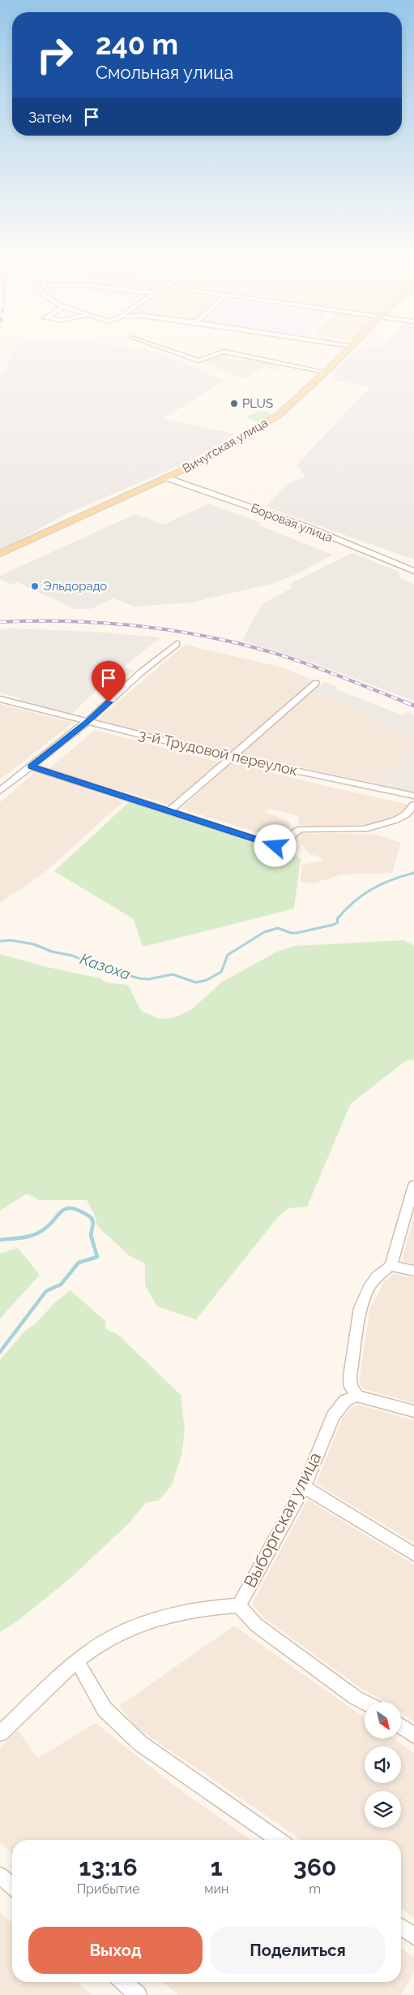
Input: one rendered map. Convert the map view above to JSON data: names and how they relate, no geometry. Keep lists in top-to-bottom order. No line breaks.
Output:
{"streets":{"main road":["Вичугская улица"],"street":["Боровая улица","3-й Трудовой переулок","Выборгская улица"]},"crossings":[["Вичугская улица","Боровая улица"]],"water":["Казоха"],"places":["PLUS","Эльдорадо"],"north":"bottom right","page":{"turn":["240 m","Смольная улица"],"then":"Затем","eta":["13:16","Прибытие","1","мин","360","m"],"buttons":["Выход","Поделиться"]}}
